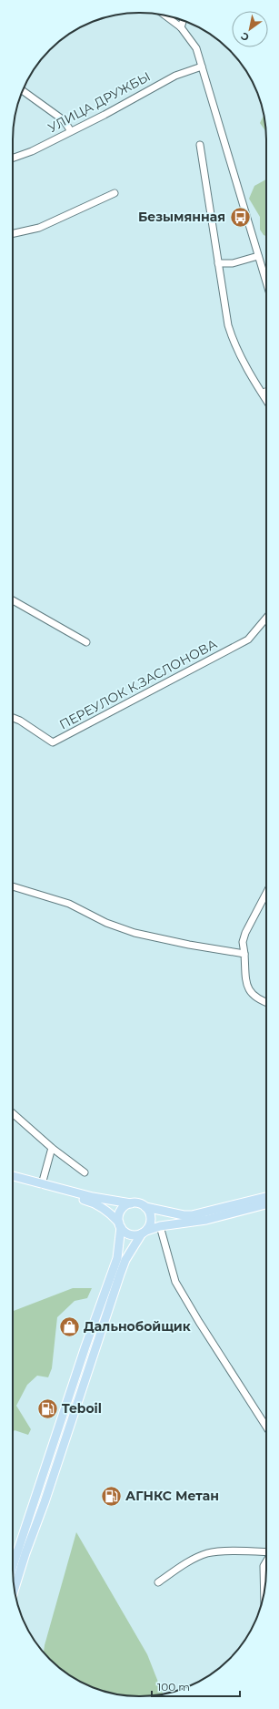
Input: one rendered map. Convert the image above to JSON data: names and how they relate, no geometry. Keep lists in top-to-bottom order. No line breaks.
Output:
{"streets":{"street":["УЛИЦА ДРУЖБЫ","ПЕРЕУЛОК К.ЗАСЛОНОВА"]},"places":{"bus stop":["Безымянная"],"shop":["Дальнобойщик"],"fuel station":["Teboil","АГНКС Метан"]},"scale_bar":"100 m","north":"bottom left"}
